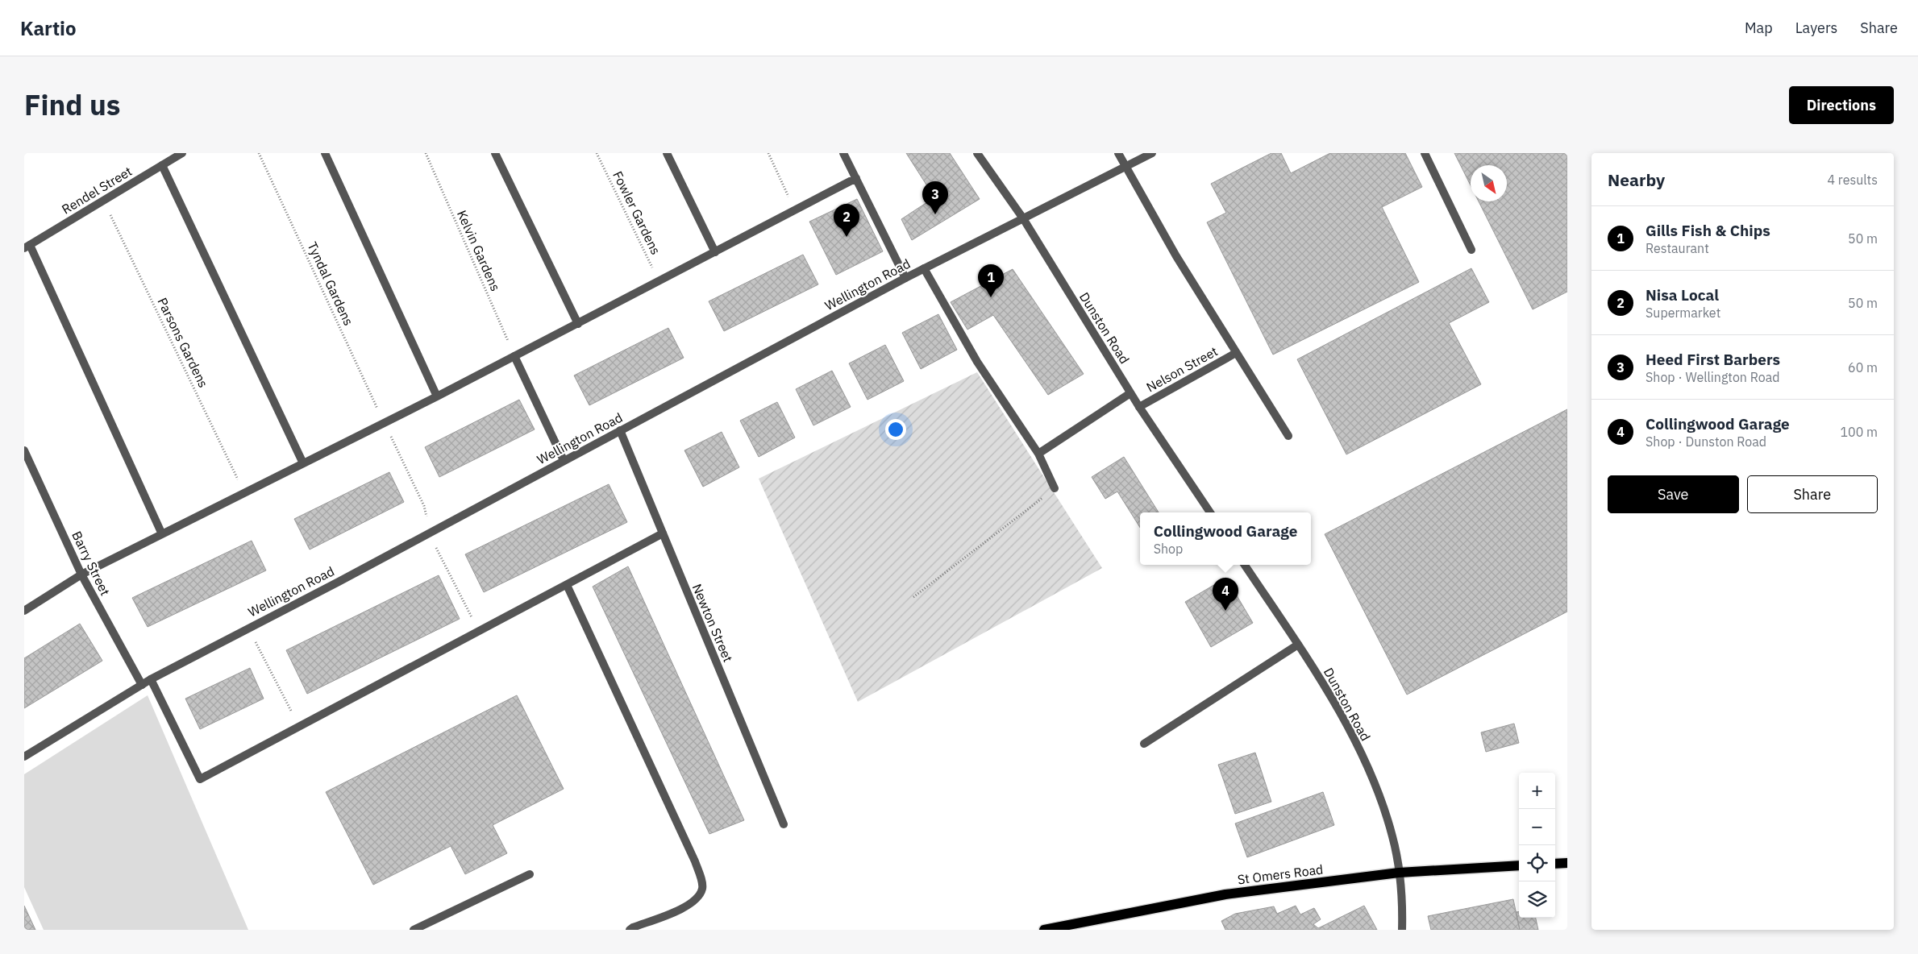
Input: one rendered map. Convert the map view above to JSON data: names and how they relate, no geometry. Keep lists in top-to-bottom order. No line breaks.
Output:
{"streets":{"main road":["St Omers Road"],"street":["Rendel Street","Wellington Road","Dunston Road","Nelson Street","Barry Street","Newton Street"],"path":["Fowler Gardens","Kelvin Gardens","Tyndal Gardens","Parsons Gardens"]},"crossings":[["Rendel Street","Parsons Gardens"],["Wellington Road","Dunston Road"],["Wellington Road","Barry Street"],["Wellington Road","Newton Street"],["Dunston Road","Nelson Street"],["Dunston Road","St Omers Road"]],"north":"bottom right","page":{"header":"Kartio","nav":["Map","Layers","Share"],"title":"Find us","buttons":["Directions",["Save","Share"]],"heading":["Nearby","4 results"],"pins":["3","2","1","4"],"list":[{"mark":"1","name":"Gills Fish & Chips","note":"Restaurant","value":"50 m"},{"mark":"2","name":"Nisa Local","note":"Supermarket","value":"50 m"},{"mark":"3","name":"Heed First Barbers","note":"Shop · Wellington Road","value":"60 m"},{"mark":"4","name":"Collingwood Garage","note":"Shop · Dunston Road","value":"100 m"}],"popup":["Collingwood Garage","Shop"],"map_buttons":["+","−"]}}
